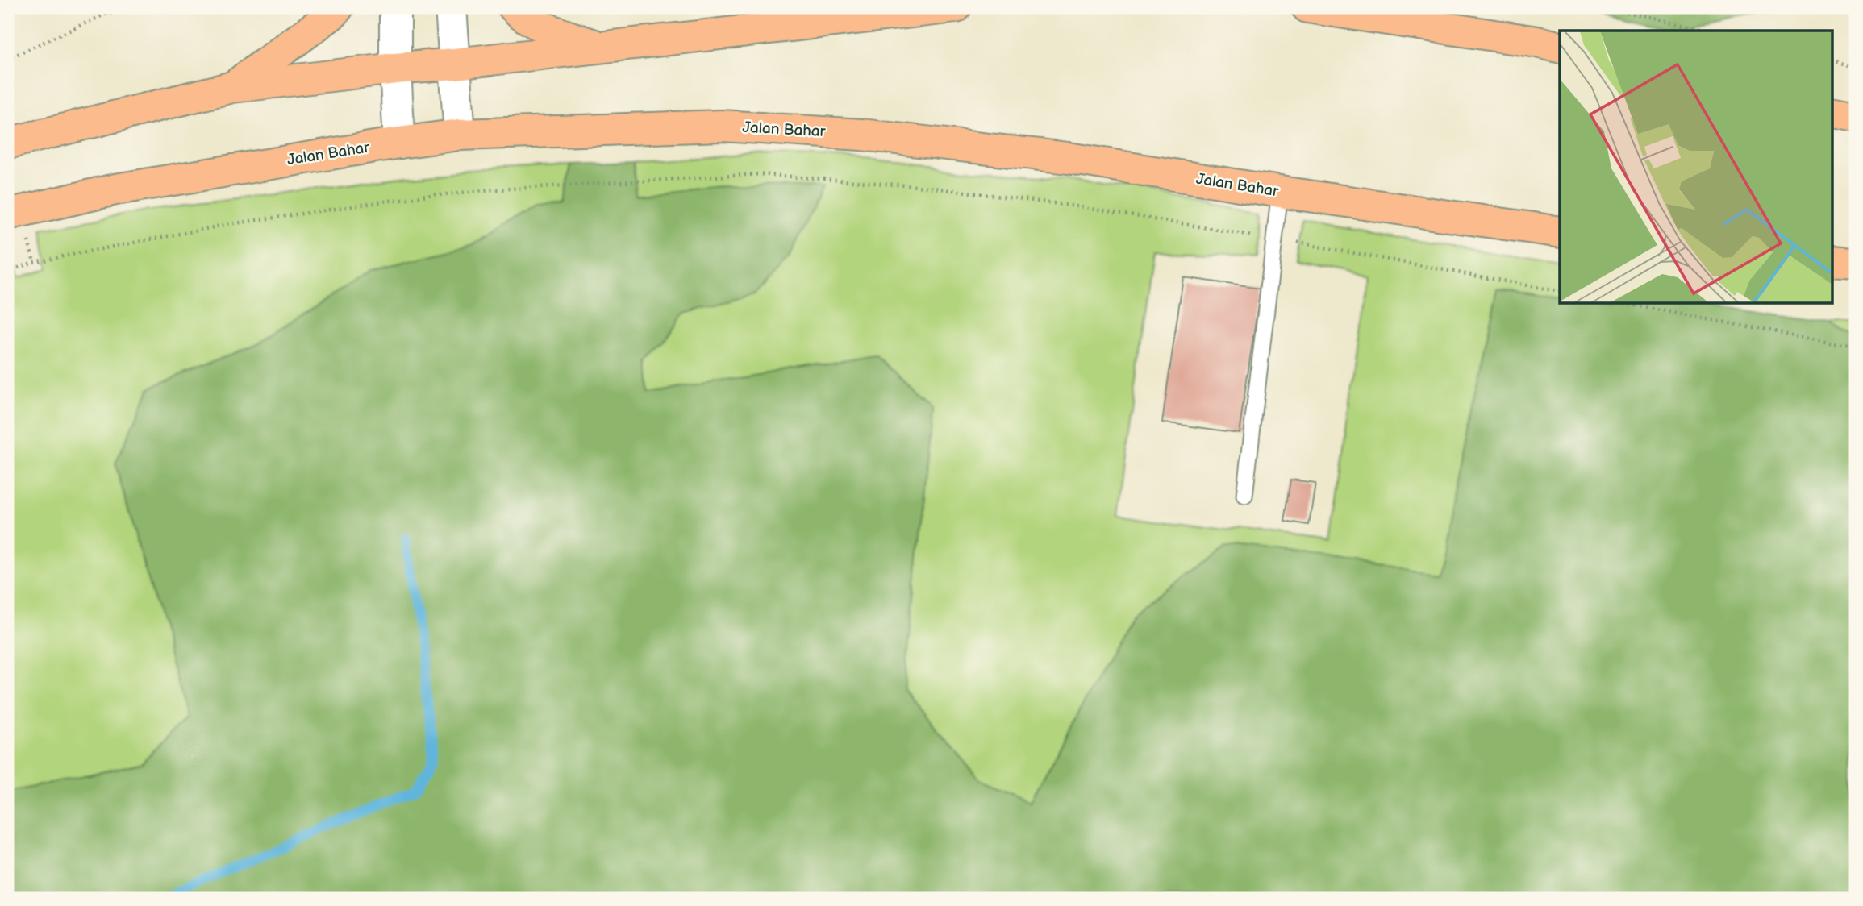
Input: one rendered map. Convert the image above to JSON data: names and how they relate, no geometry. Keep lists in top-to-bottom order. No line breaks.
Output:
{"streets":{"main road":["Jalan Bahar"]}}
